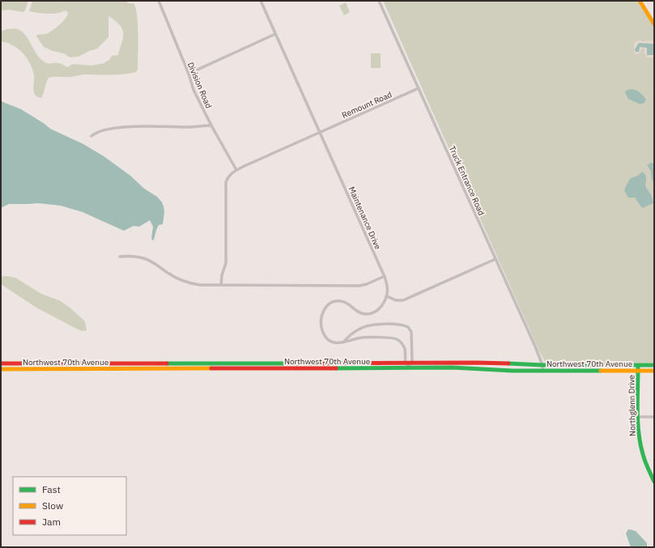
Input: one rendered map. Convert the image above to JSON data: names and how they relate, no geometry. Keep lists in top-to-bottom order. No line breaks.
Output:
{"streets":{"main road":["Northwest 70th Avenue","Northglenn Drive"],"street":["Division Road","Remount Road","Truck Entrance Road","Maintenance Drive"]},"crossings":[["Division Road","Remount Road"],["Remount Road","Truck Entrance Road"],["Remount Road","Maintenance Drive"],["Truck Entrance Road","Northwest 70th Avenue"],["Northwest 70th Avenue","Northglenn Drive"]],"legend":["Fast","Slow","Jam"]}
